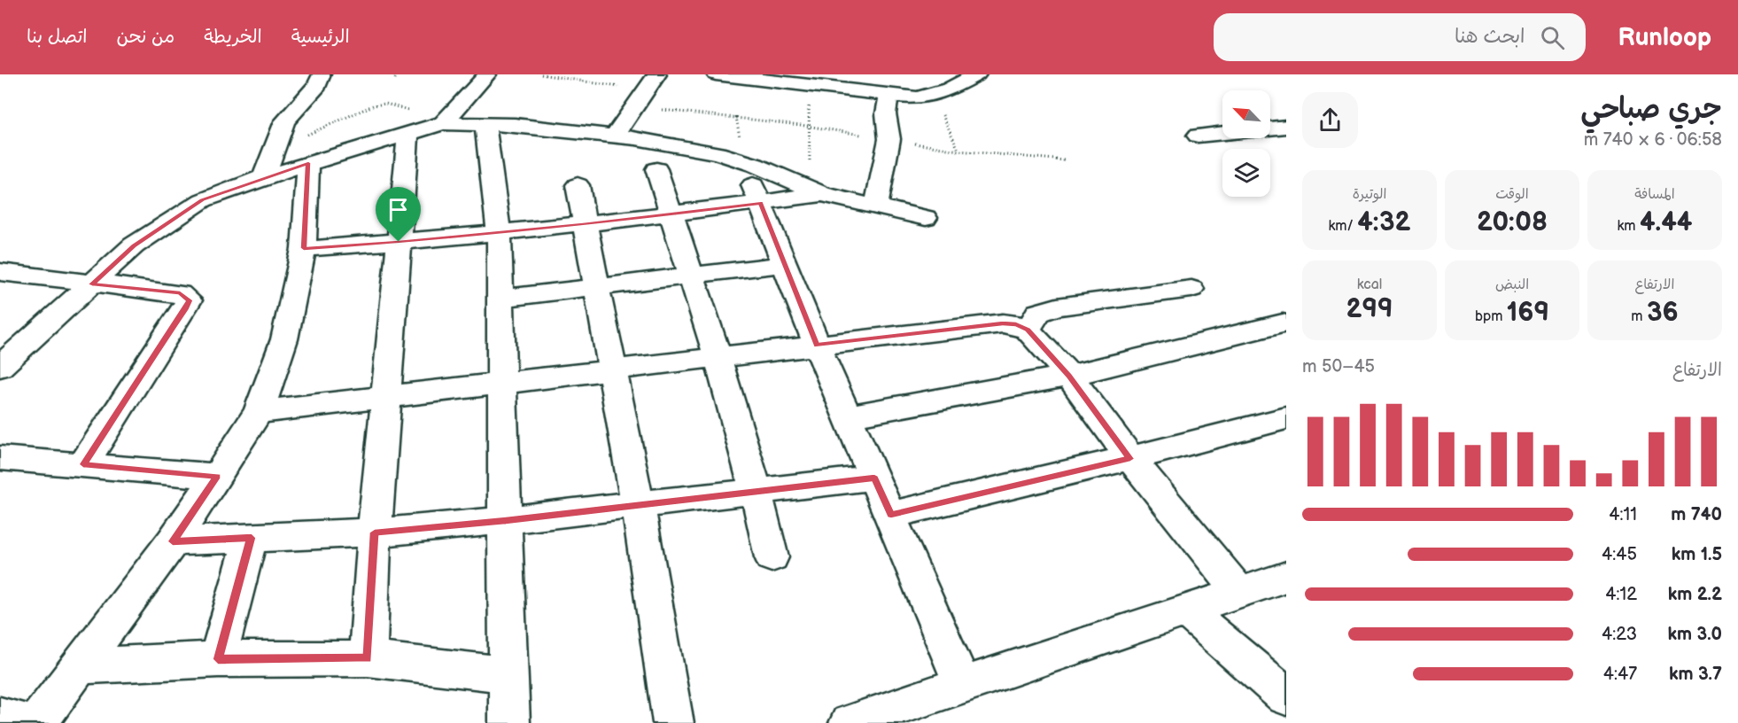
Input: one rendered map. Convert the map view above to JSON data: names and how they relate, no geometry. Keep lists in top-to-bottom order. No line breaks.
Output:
{"north":"top left","page":{"header":"Runloop","search":"ابحث هنا","nav":["الرئيسية","الخريطة","من نحن","اتصل بنا"],"heading":["جري صباحي","06:58 · 6 × 740 m"],"stats":[["المسافة","4.44 km"],["الوقت","20:08"],["الوتيرة","4:32 /km"],["الارتفاع","36 m"],["النبض","169 bpm"],["kcal","299"]],"chart":["الارتفاع","45–50 m"],"list":[{"name":"740 m","note":"4:11"},{"name":"1.5 km","note":"4:45"},{"name":"2.2 km","note":"4:12"},{"name":"3.0 km","note":"4:23"},{"name":"3.7 km","note":"4:47"}]}}
